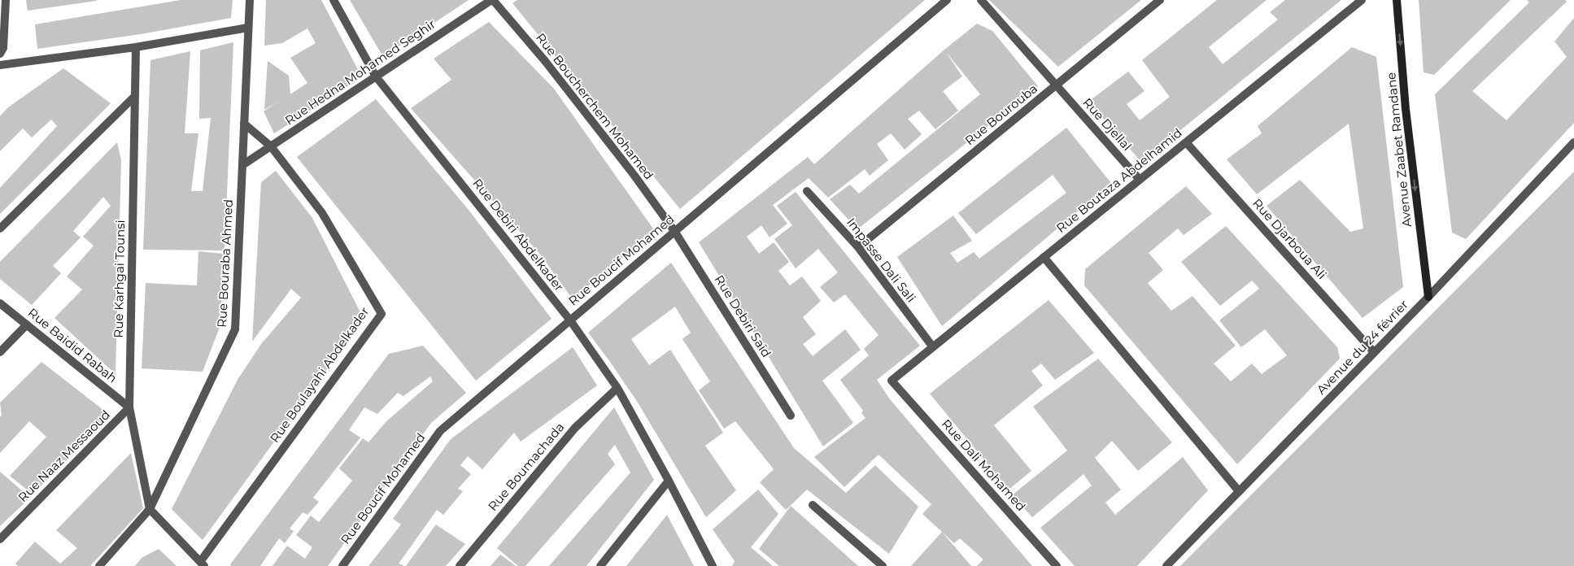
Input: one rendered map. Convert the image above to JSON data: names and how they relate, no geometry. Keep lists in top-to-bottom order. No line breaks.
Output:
{"streets":{"main road":["Avenue Zaabet Ramdane"],"street":["Rue Hedna Mohamed Seghir","Rue Boucherchem Mohamed","Rue Bourouba","Rue Djellal","Rue Boutaza Abdelhamid","Rue Debiri Abdelkader","Rue Djarboua Ali","Rue Boucif Mohamed","Impasse Dali Sali","Rue Bouraba Ahmed","Rue Karhgai Tounsi","Rue Debiri Saïd","Rue Baidid Rabah","Avenue du 24 février","Rue Boulayahi Abdelkader","Rue Naaz Messaoud","Rue Dali Mohamed","Rue Boumachada"]},"crossings":[["Rue Hedna Mohamed Seghir","Rue Boucherchem Mohamed"],["Rue Hedna Mohamed Seghir","Rue Debiri Abdelkader"],["Rue Hedna Mohamed Seghir","Rue Bouraba Ahmed"],["Rue Hedna Mohamed Seghir","Rue Boulayahi Abdelkader"],["Rue Boucherchem Mohamed","Rue Boucif Mohamed"],["Rue Boucherchem Mohamed","Rue Debiri Saïd"],["Rue Bourouba","Rue Djellal"],["Rue Bourouba","Impasse Dali Sali"],["Rue Djellal","Rue Boutaza Abdelhamid"],["Avenue Zaabet Ramdane","Avenue du 24 février"],["Rue Boutaza Abdelhamid","Rue Djarboua Ali"],["Rue Boutaza Abdelhamid","Impasse Dali Sali"],["Rue Boutaza Abdelhamid","Rue Dali Mohamed"],["Rue Debiri Abdelkader","Rue Boucif Mohamed"],["Rue Debiri Abdelkader","Rue Boumachada"],["Rue Djarboua Ali","Avenue du 24 février"],["Rue Boucif Mohamed","Rue Debiri Saïd"],["Rue Bouraba Ahmed","Rue Karhgai Tounsi"],["Rue Bouraba Ahmed","Rue Boulayahi Abdelkader"],["Rue Karhgai Tounsi","Rue Baidid Rabah"],["Rue Karhgai Tounsi","Rue Naaz Messaoud"],["Rue Baidid Rabah","Rue Naaz Messaoud"]],"one_way":["Avenue Zaabet Ramdane"]}
